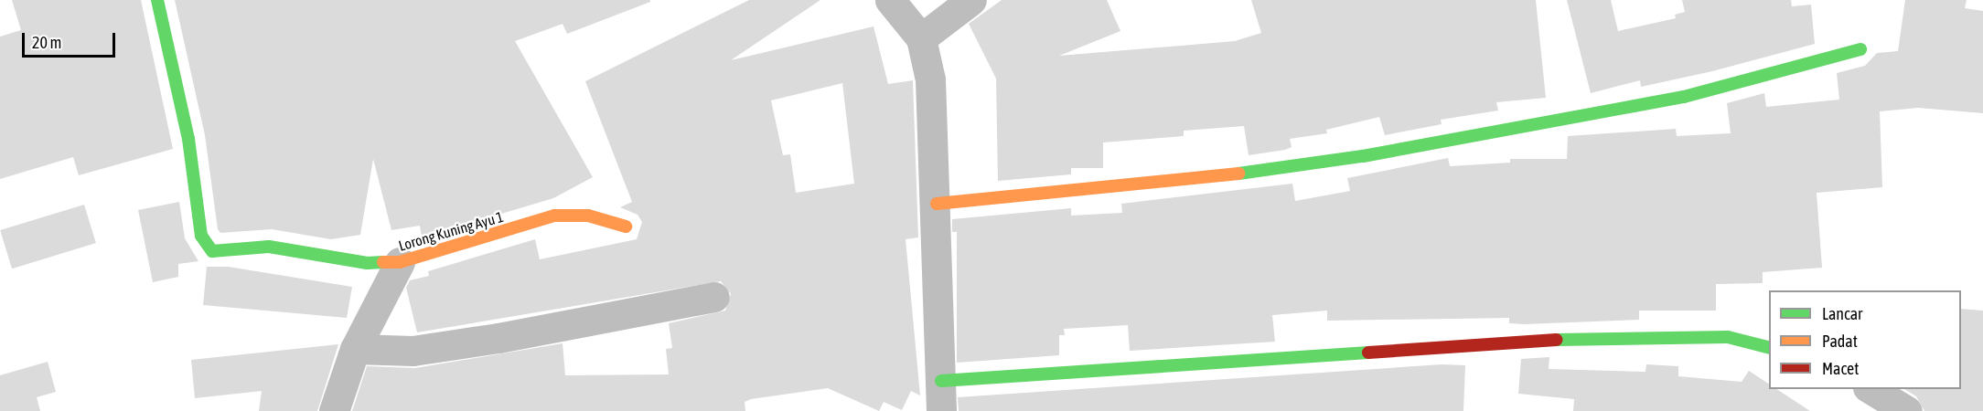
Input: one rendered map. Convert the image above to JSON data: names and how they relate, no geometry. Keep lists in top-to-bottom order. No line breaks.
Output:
{"streets":{"street":["Lorong Kuning Ayu 1"]},"legend":["Lancar","Padat","Macet"],"scale_bar":"20 m"}
